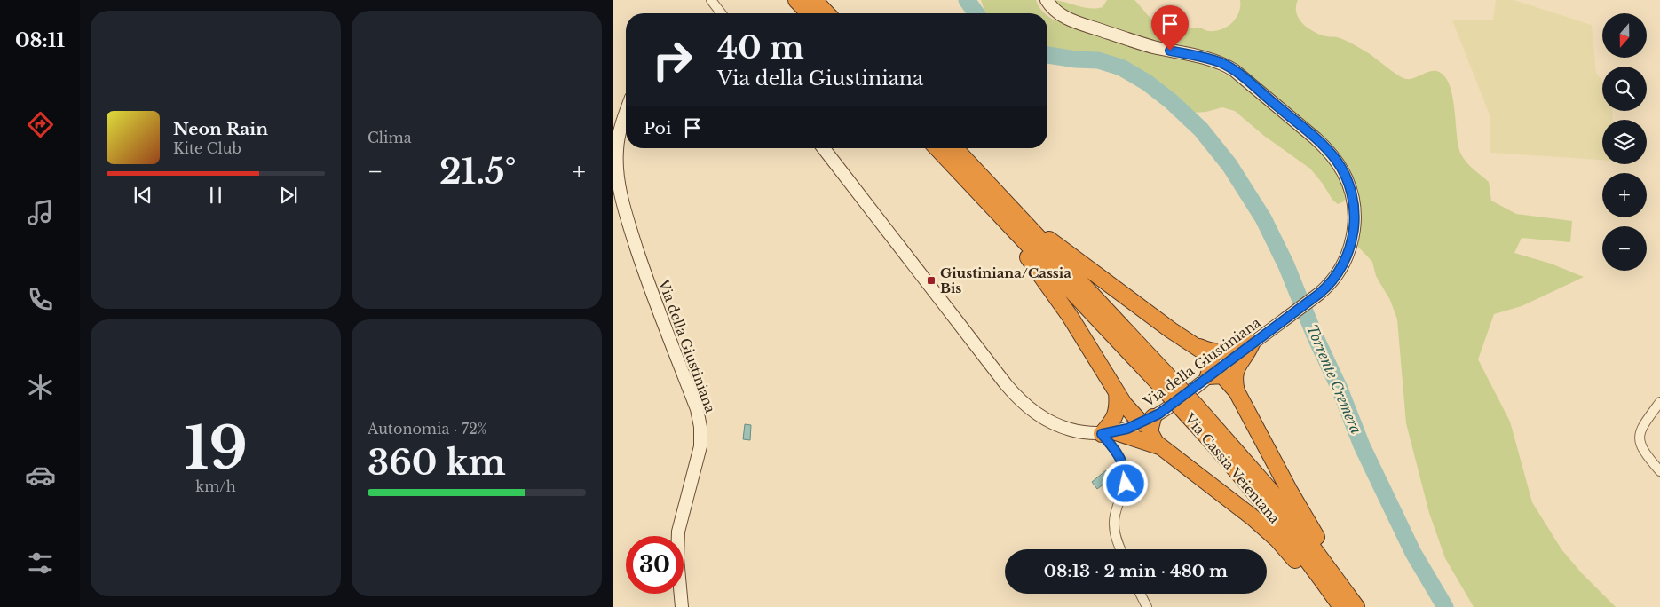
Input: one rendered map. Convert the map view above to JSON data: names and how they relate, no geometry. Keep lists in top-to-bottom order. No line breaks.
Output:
{"streets":{"highway":["Via Cassia Veientana"],"street":["Via della Giustiniana"]},"water":["Torrente Cremera"],"places":{"transit":["Giustiniana/Cassia Bis"]},"north":"bottom","page":{"tabs":"08:11","tile":["Clima",["19","km/h"],["Autonomia · 72%","360 km"]],"map_buttons":["+","−"],"turn":["40 m","Via della Giustiniana"],"then":"Poi","song":["Neon Rain","Kite Club"],"heat":["−","21.5°","+"],"limit":"30","trip":"08:13 · 2 min · 480 m"}}
